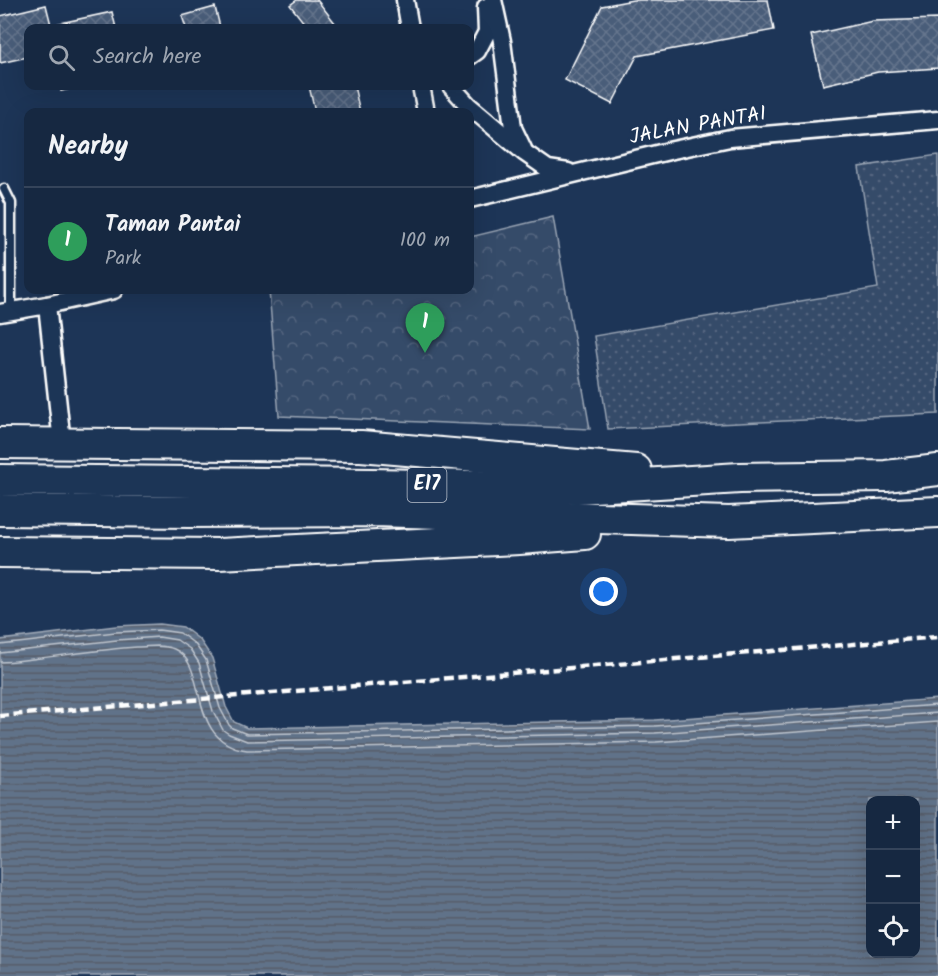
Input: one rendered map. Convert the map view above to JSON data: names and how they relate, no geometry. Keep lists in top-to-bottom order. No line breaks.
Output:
{"streets":{"highway":["E17"],"street":["JALAN PANTAI"]},"page":{"search":"Search here","heading":"Nearby","list":[{"mark":"1","name":"Taman Pantai","note":"Park","value":"100 m"}],"pins":"1","map_buttons":["+","−"]}}
